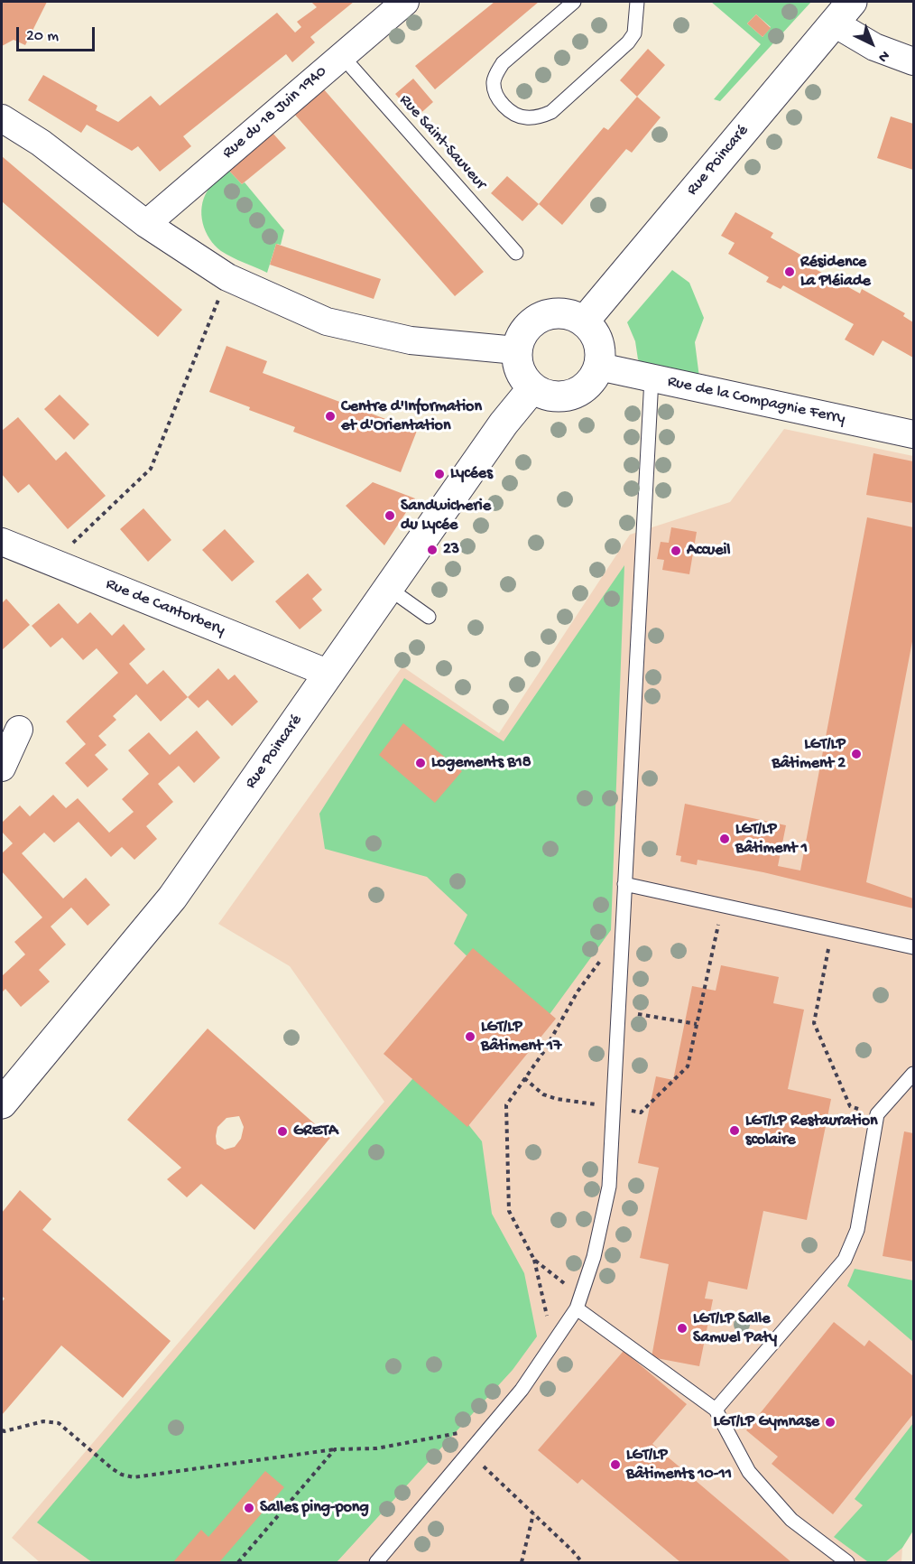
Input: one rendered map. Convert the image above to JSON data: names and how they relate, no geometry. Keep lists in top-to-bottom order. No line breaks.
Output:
{"streets":{"street":["Rue du 18 Juin 1940","Rue Poincaré","Rue de la Compagnie Ferry","Rue de Cantorbery"],"lane":["Rue Saint-Sauveur"]},"crossings":[["Rue du 18 Juin 1940","Rue Saint-Sauveur"],["Rue Poincaré","Rue de la Compagnie Ferry"],["Rue Poincaré","Rue de Cantorbery"]],"places":["Résidence La Pléiade","Centre d'Information et d'Orientation","Lycées","Sandwicherie du Lycée","23","Accueil","LGT/LP Bâtiment 2","Logements B18","LGT/LP Bâtiment 1","LGT/LP Bâtiment 17","LGT/LP Restauration scolaire","GRETA","LGT/LP Salle Samuel Paty","LGT/LP Gymnase","LGT/LP Bâtiments 10-11","Salles ping-pong"],"scale_bar":"20 m","north":"bottom right"}
